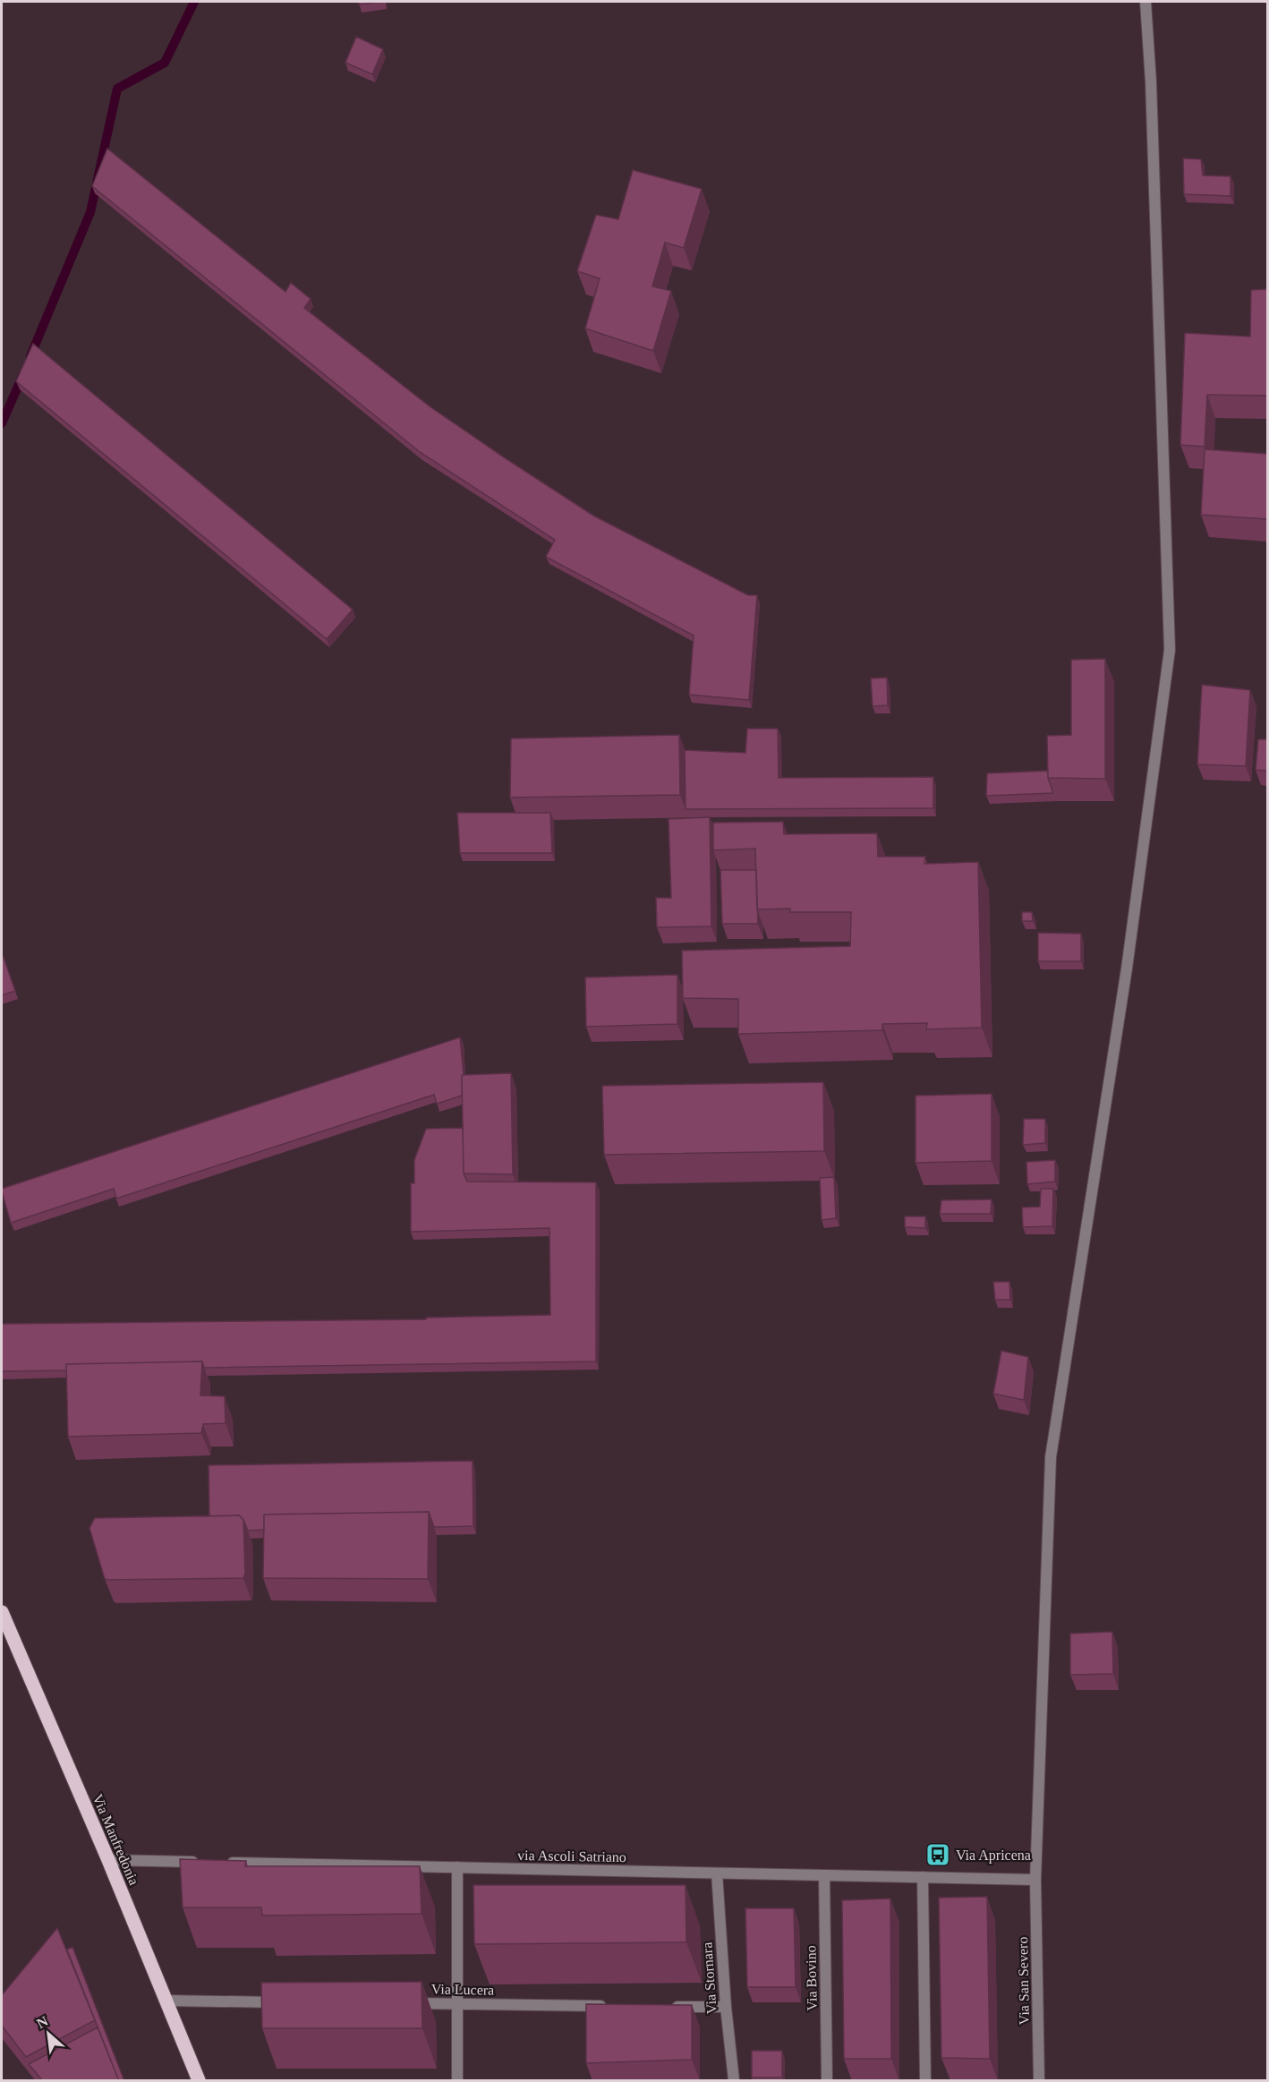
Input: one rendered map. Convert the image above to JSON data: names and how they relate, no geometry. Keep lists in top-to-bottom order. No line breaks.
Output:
{"streets":{"main road":["Via Manfredonia"],"street":["via Ascoli Satriano","Via Stornara","Via Bovino","Via San Severo","Via Lucera"]},"crossings":[["via Ascoli Satriano","Via Stornara"],["via Ascoli Satriano","Via Bovino"],["via Ascoli Satriano","Via San Severo"]],"places":{"bus stop":["Via Apricena"]},"north":"top left"}
